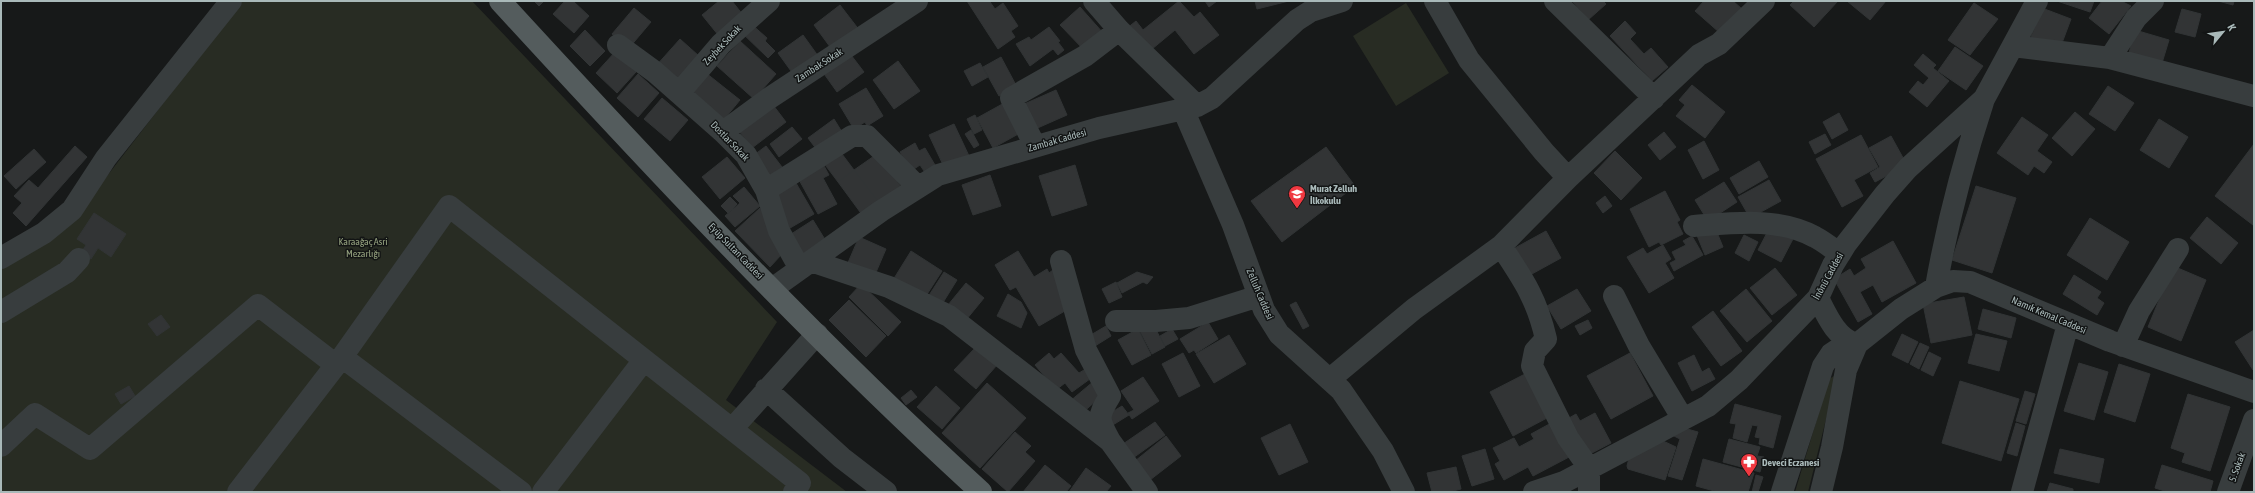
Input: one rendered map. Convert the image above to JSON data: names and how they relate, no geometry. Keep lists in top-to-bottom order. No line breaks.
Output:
{"streets":{"main road":["Eyüp Sultan Caddesi"],"street":["Zeybek Sokak","Zambak Sokak","Zambak Caddesi","Dostlar Sokak","İnönü Caddesi","Zelluh Caddesi","Namık Kemal Caddesi","5. Sokak"]},"crossings":[["Zeybek Sokak","Dostlar Sokak"],["Zambak Sokak","Dostlar Sokak"],["Zambak Caddesi","Dostlar Sokak"],["Zambak Caddesi","Eyüp Sultan Caddesi"],["Zambak Caddesi","Zelluh Caddesi"]],"parks":["Karaağaç Asri Mezarlığı"],"places":{"school or university":["Murat Zelluh İlkokulu"],"pharmacy":["Deveci Eczanesi"]},"north":"top right"}
